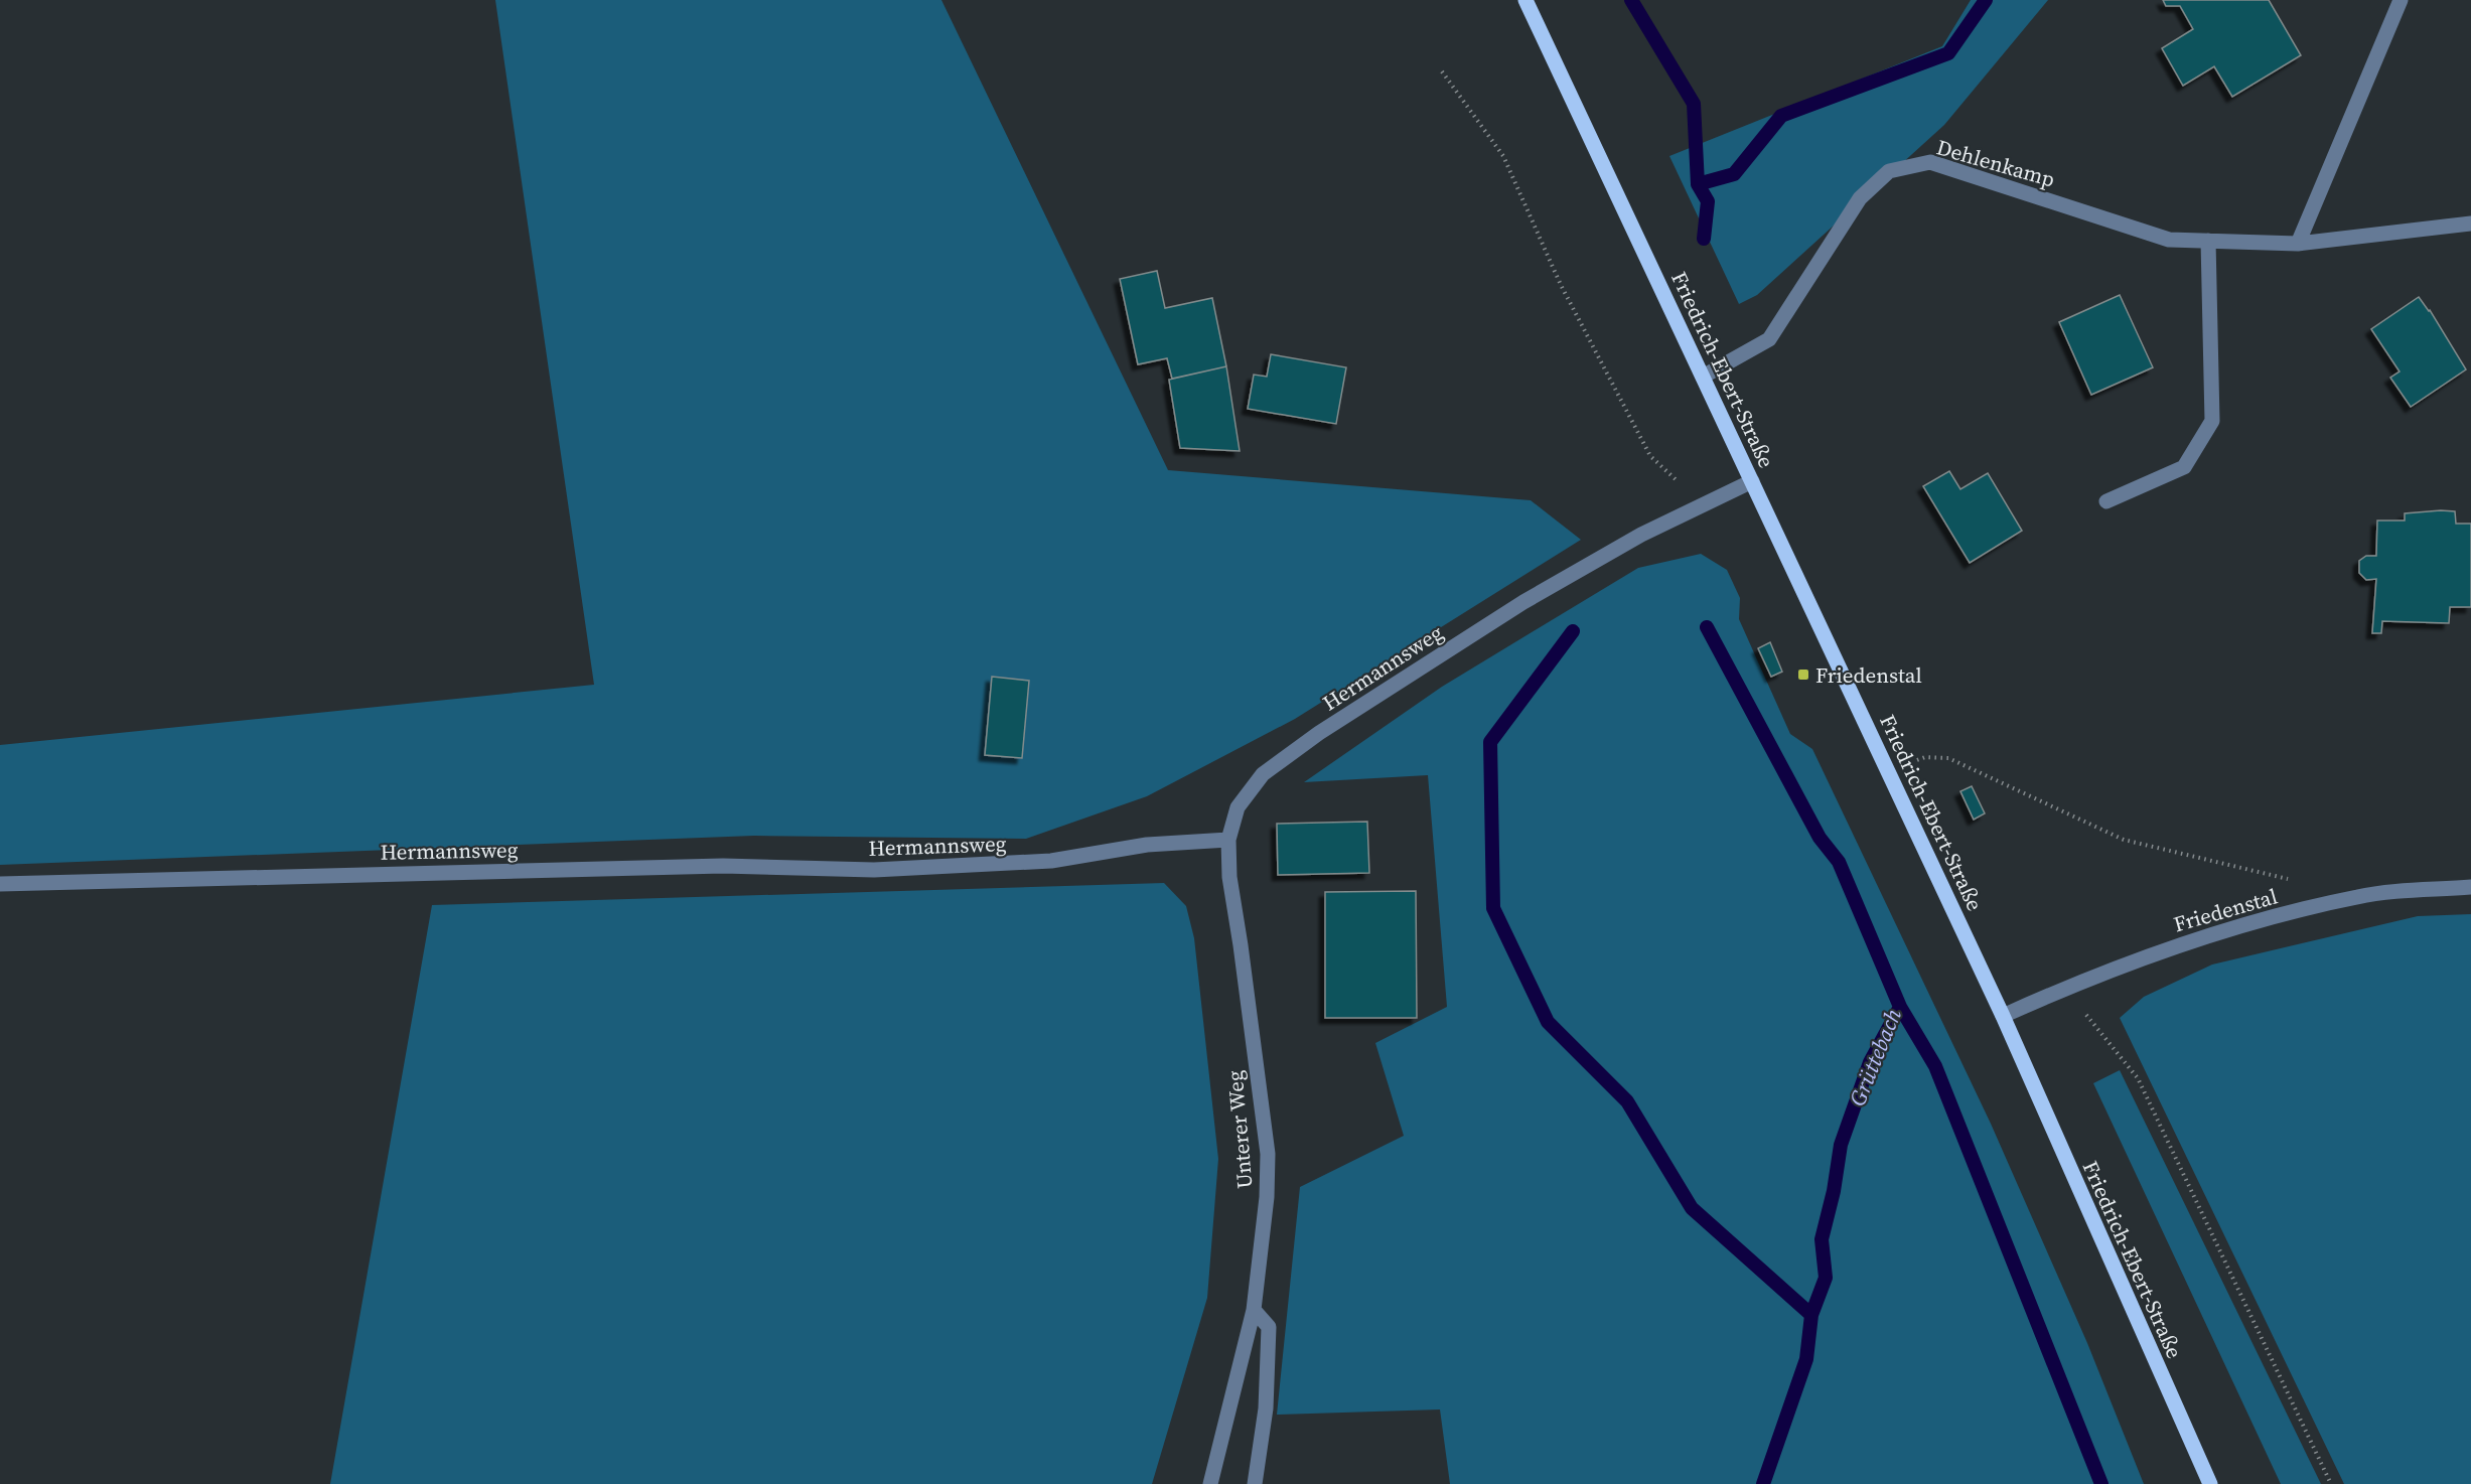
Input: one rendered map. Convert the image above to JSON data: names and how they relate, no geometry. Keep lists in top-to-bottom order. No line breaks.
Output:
{"streets":{"main road":["Friedrich-Ebert-Straße"],"street":["Dehlenkamp","Hermannsweg","Friedenstal","Unterer Weg"]},"crossings":[["Dehlenkamp","Friedrich-Ebert-Straße"],["Friedrich-Ebert-Straße","Hermannsweg"],["Friedrich-Ebert-Straße","Friedenstal"],["Hermannsweg","Unterer Weg"]],"water":["Grüttebach"],"places":{"transit":["Friedenstal"]}}
